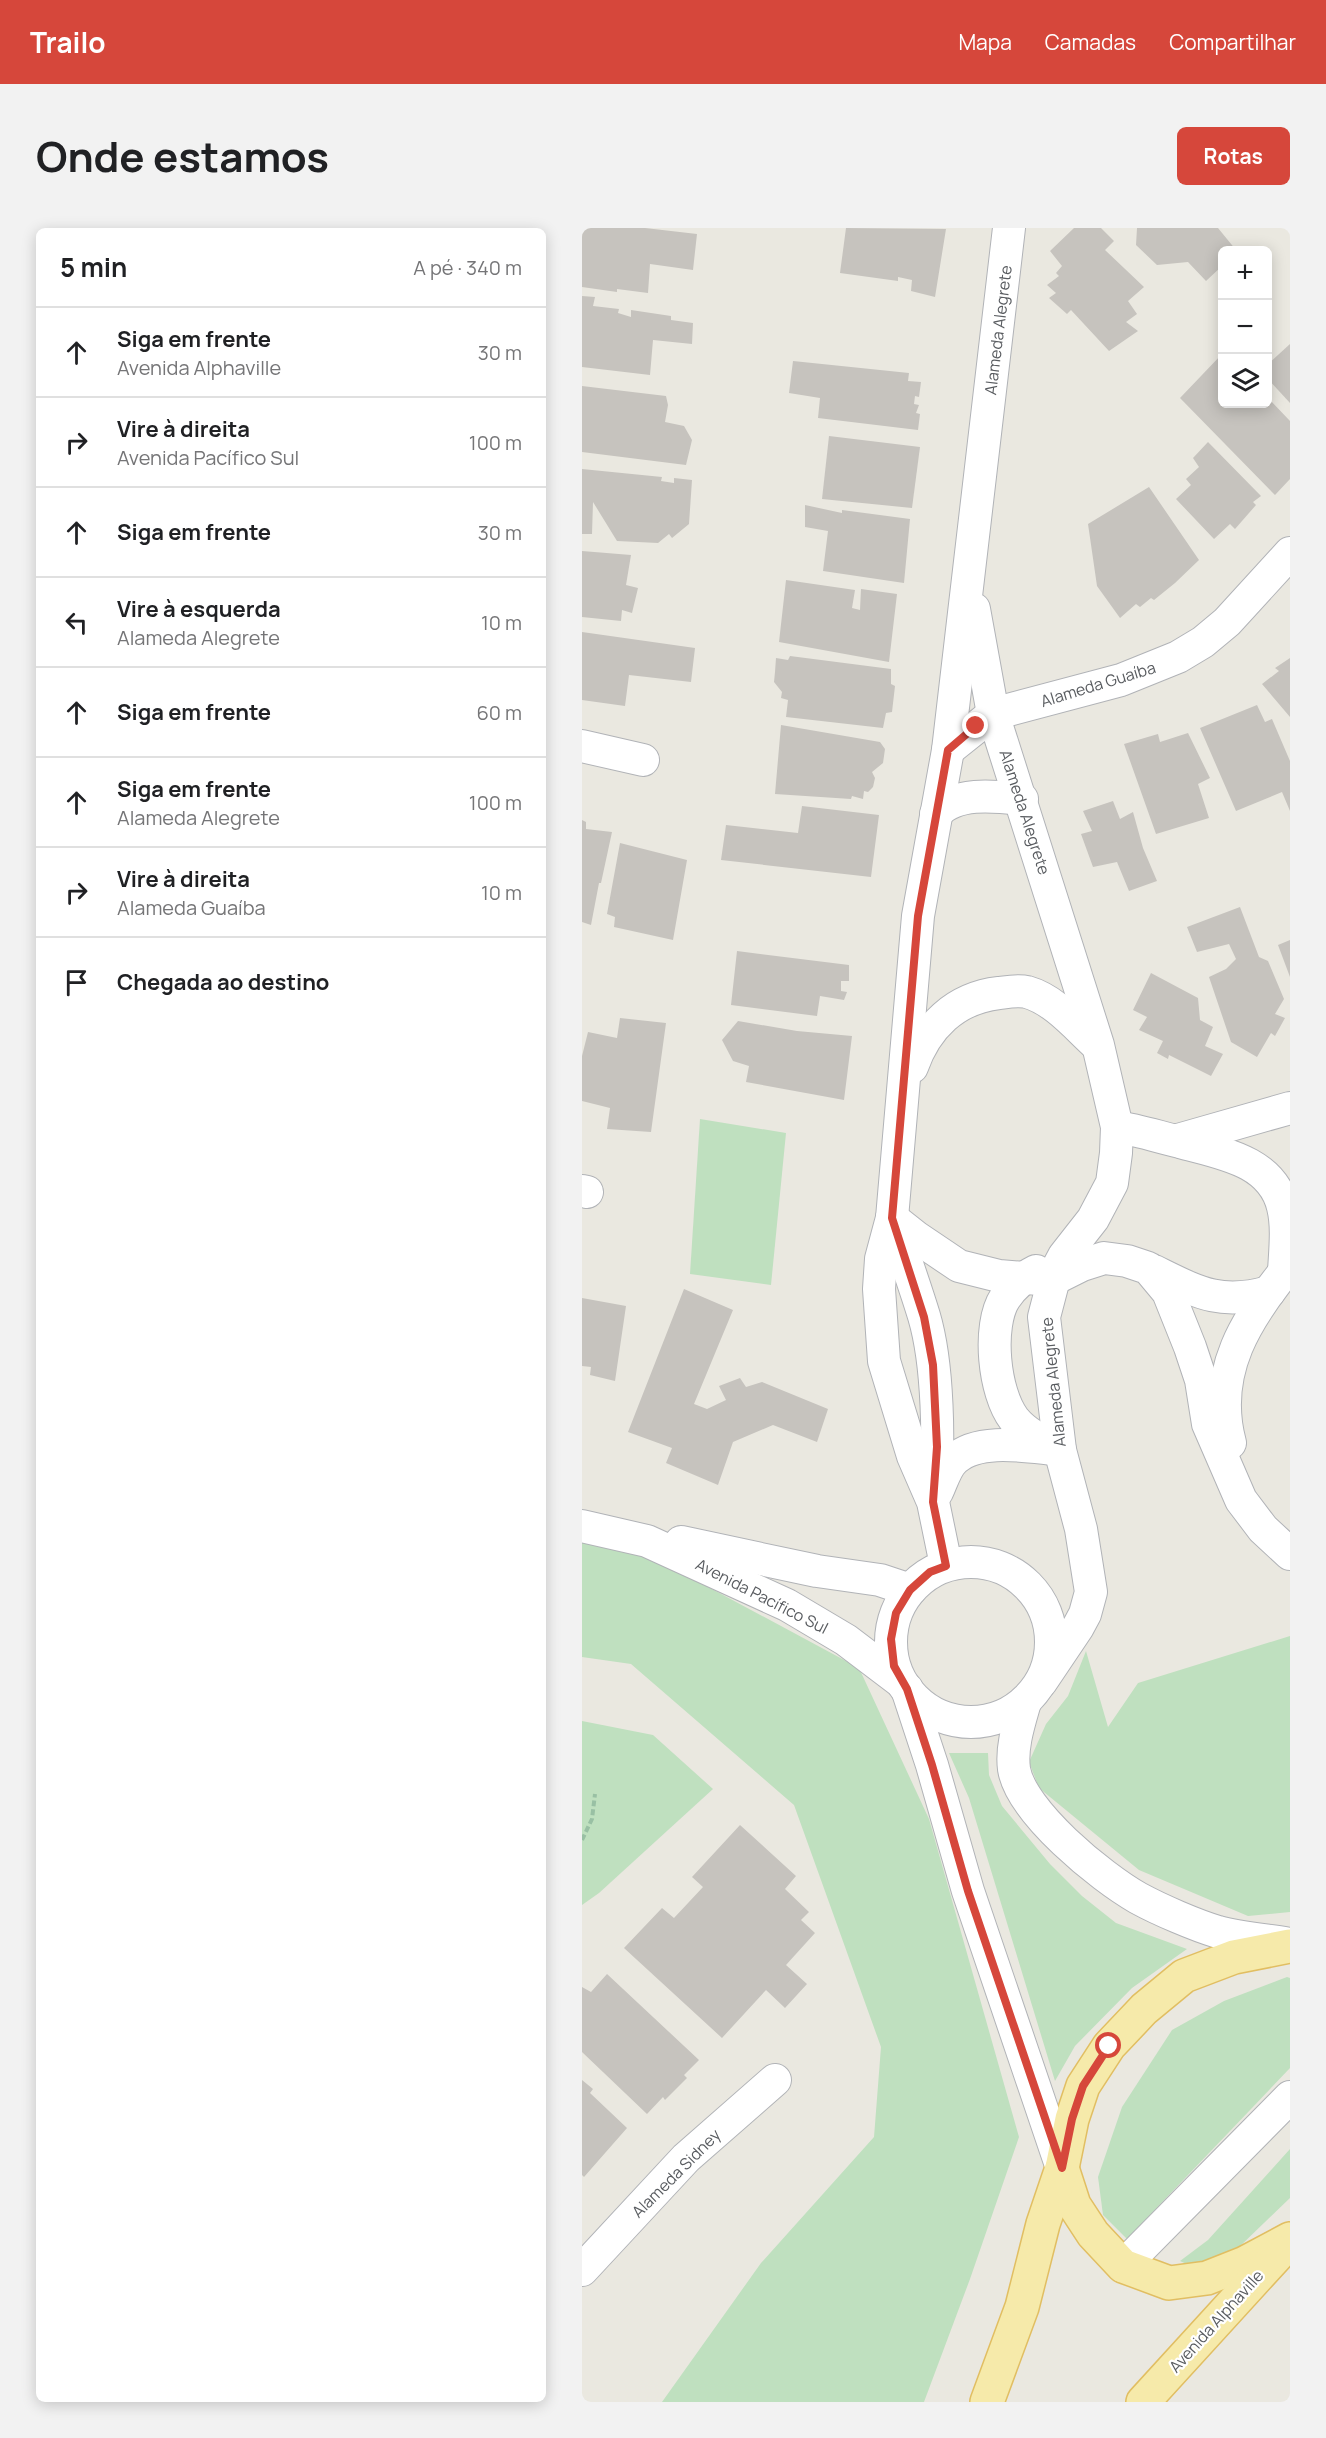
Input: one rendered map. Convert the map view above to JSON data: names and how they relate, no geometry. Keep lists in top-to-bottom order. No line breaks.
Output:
{"streets":{"main road":["Avenida Alphaville"],"street":["Alameda Alegrete","Alameda Guaíba","Avenida Pacífico Sul","Alameda Sidney"]},"crossings":[["Alameda Alegrete","Alameda Guaíba"],["Alameda Alegrete","Avenida Pacífico Sul"]],"page":{"header":"Trailo","nav":["Mapa","Camadas","Compartilhar"],"title":"Onde estamos","buttons":"Rotas","heading":["5 min","A pé · 340 m"],"map_buttons":["+","−"],"list":[["Siga em frente","Avenida Alphaville","30 m"],["Vire à direita","Avenida Pacífico Sul","100 m"],["Siga em frente","30 m"],["Vire à esquerda","Alameda Alegrete","10 m"],["Siga em frente","60 m"],["Siga em frente","Alameda Alegrete","100 m"],["Vire à direita","Alameda Guaíba","10 m"],"Chegada ao destino"]}}
